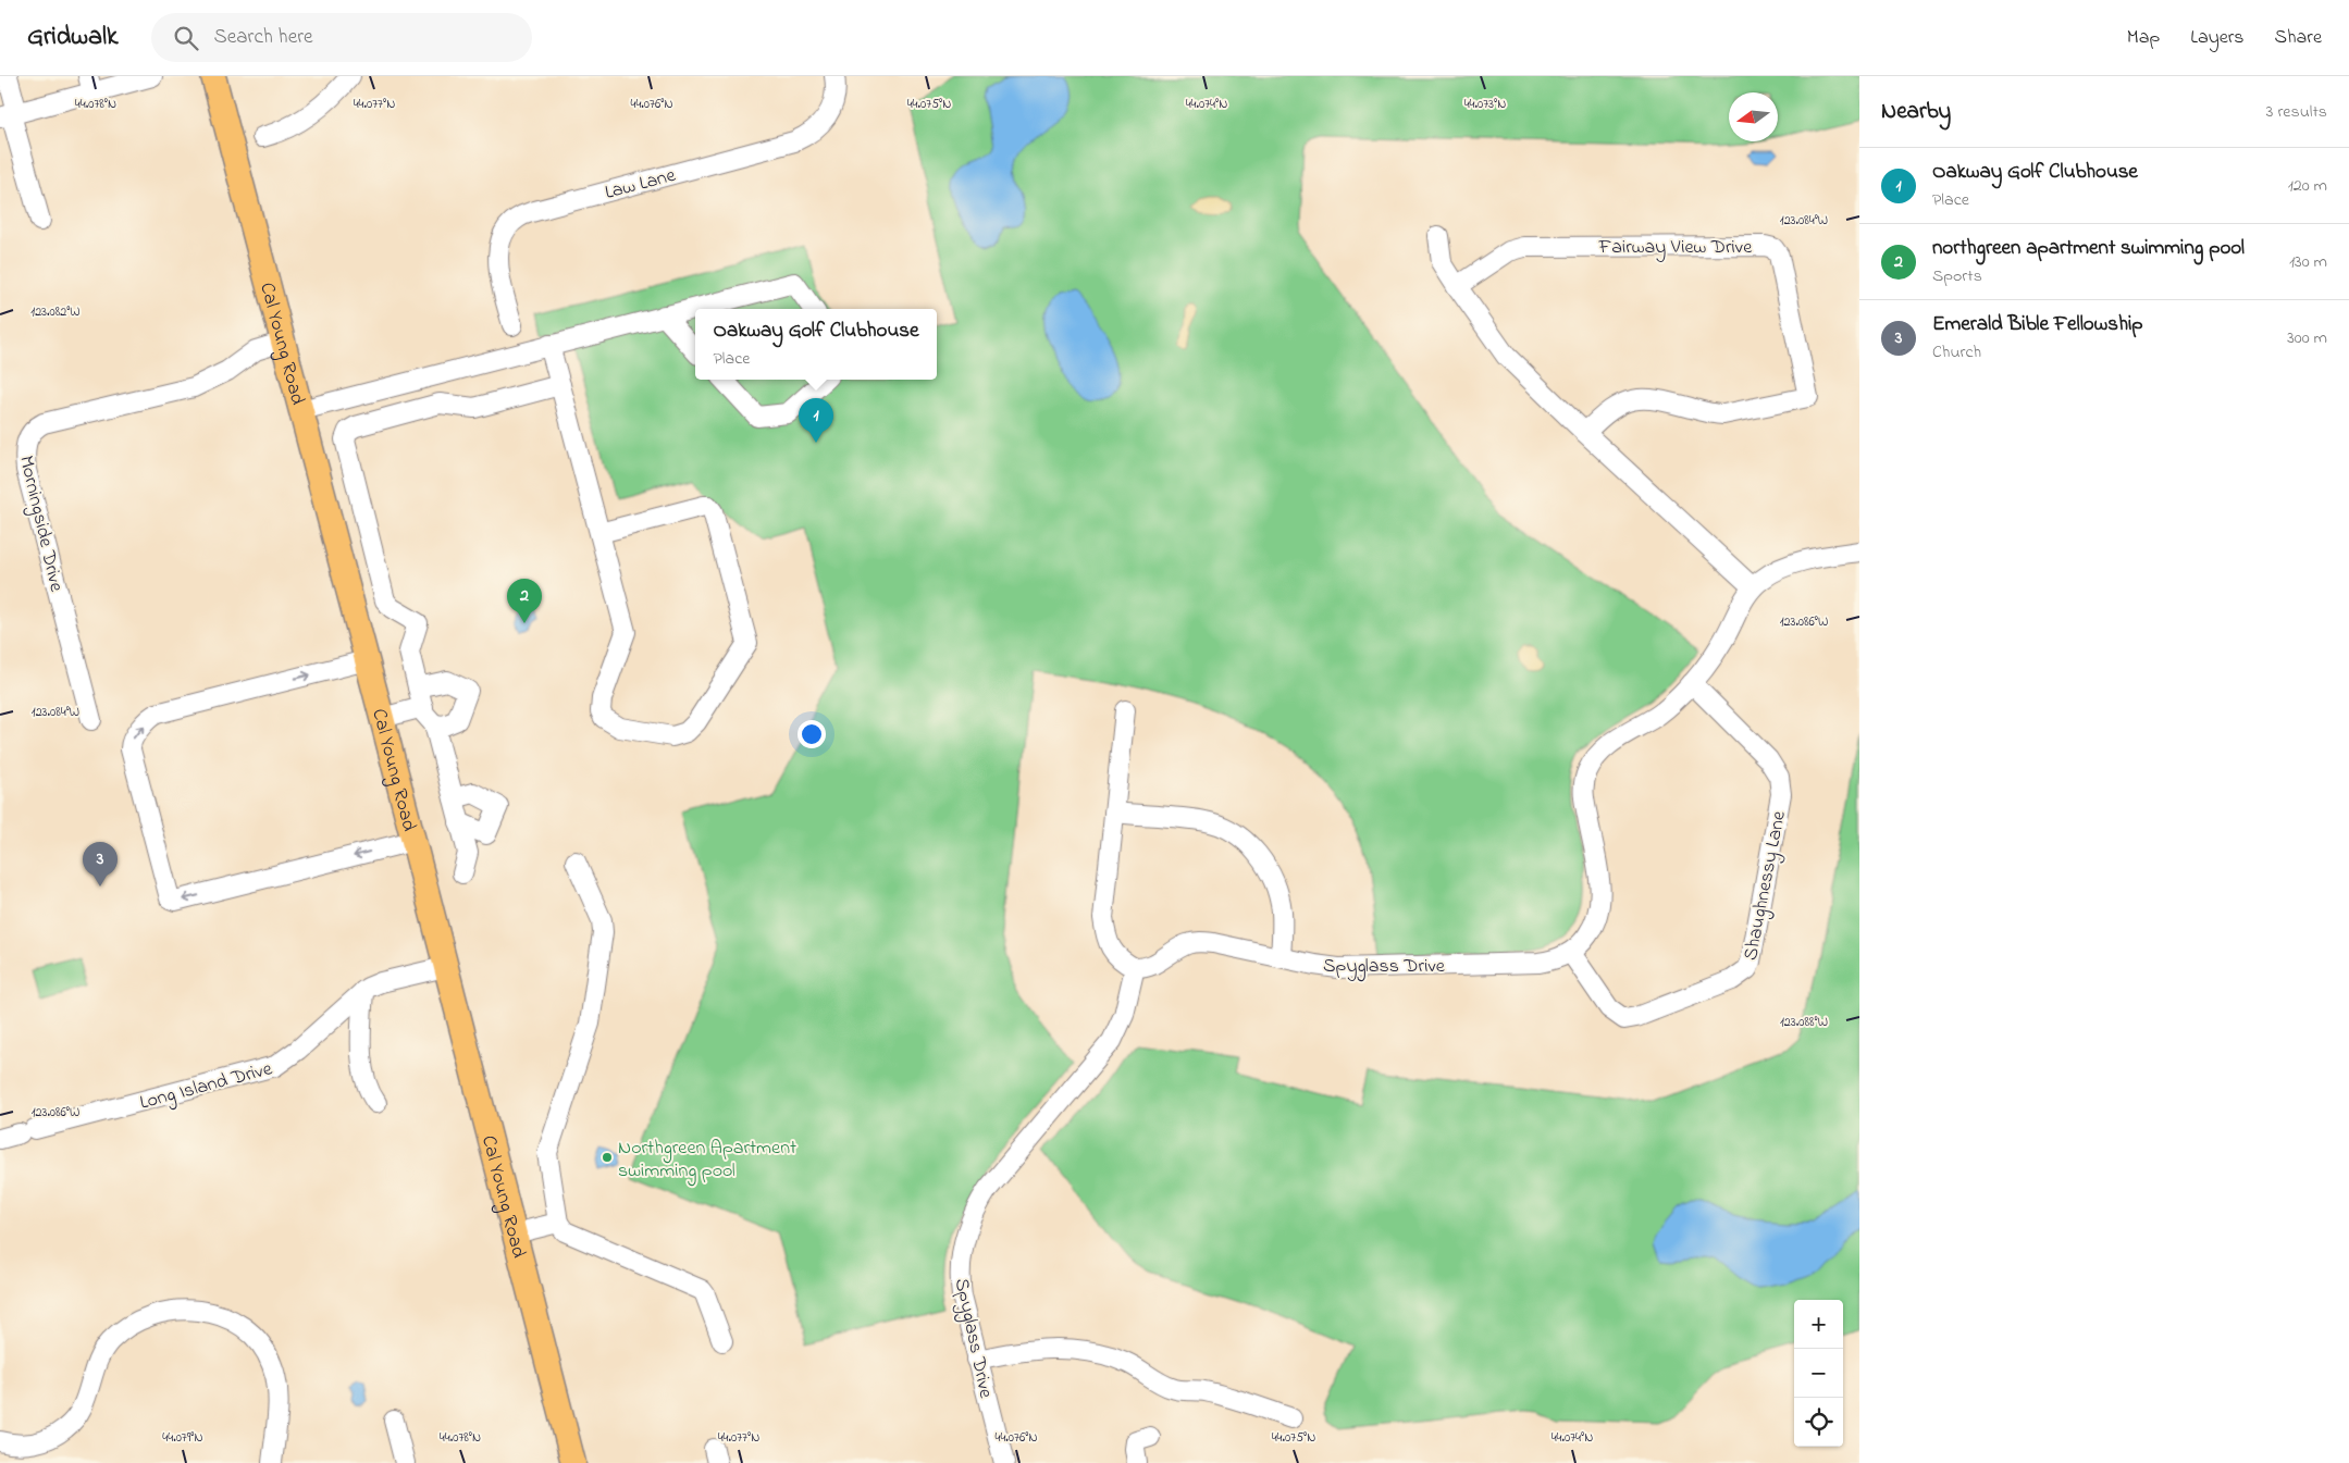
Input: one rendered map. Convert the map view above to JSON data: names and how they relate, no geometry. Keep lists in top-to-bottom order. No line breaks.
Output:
{"streets":{"main road":["Cal Young Road"],"street":["Law Lane","Fairway View Drive","Morningside Drive","Shaughnessy Lane","Spyglass Drive","Long Island Drive"]},"crossings":[["Cal Young Road","Morningside Drive"],["Cal Young Road","Long Island Drive"],["Shaughnessy Lane","Spyglass Drive"]],"places":["Northgreen Apartment swimming pool"],"north":"left","page":{"header":"Gridwalk","search":"Search here","nav":["Map","Layers","Share"],"heading":["Nearby","3 results"],"list":[{"mark":"1","name":"Oakway Golf Clubhouse","note":"Place","value":"120 m"},{"mark":"2","name":"northgreen apartment swimming pool","note":"Sports","value":"130 m"},{"mark":"3","name":"Emerald Bible Fellowship","note":"Church","value":"300 m"}],"popup":["Oakway Golf Clubhouse","Place"],"pins":["1","2","3"],"map_buttons":["+","−"]},"coordinates":["44.078°N","44.077°N","44.076°N","44.075°N","44.074°N","44.073°N","123.084°W","123.082°W","123.086°W","123.088°W","44.079°N"]}
